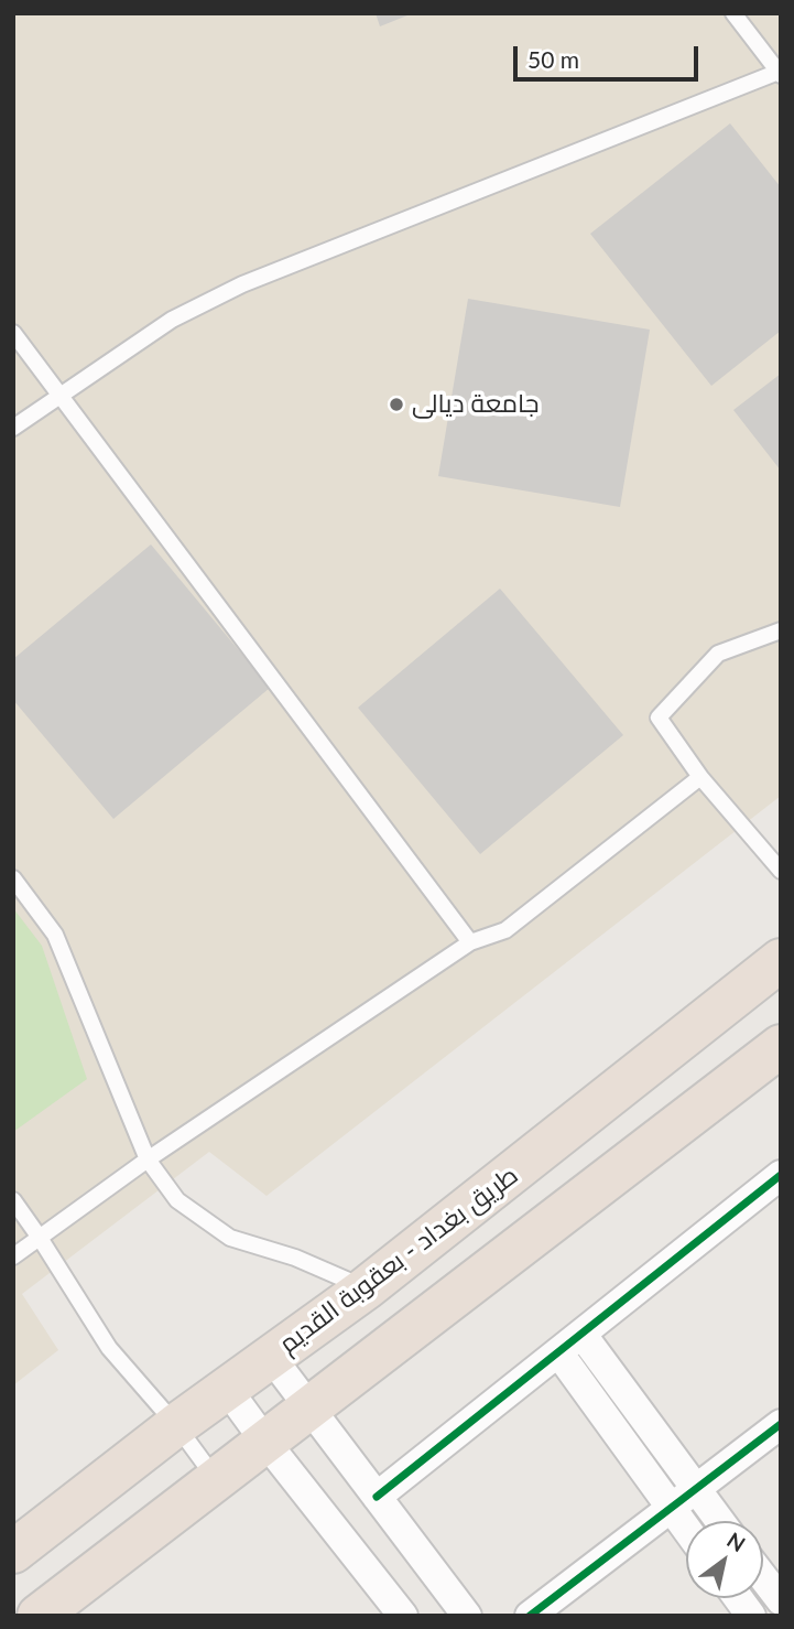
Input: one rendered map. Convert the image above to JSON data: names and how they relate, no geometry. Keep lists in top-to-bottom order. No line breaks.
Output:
{"streets":{"highway":["طريق بغداد - بعقوبة القديم"]},"places":["جامعة ديالى"],"scale_bar":"50 m","north":"top right"}
